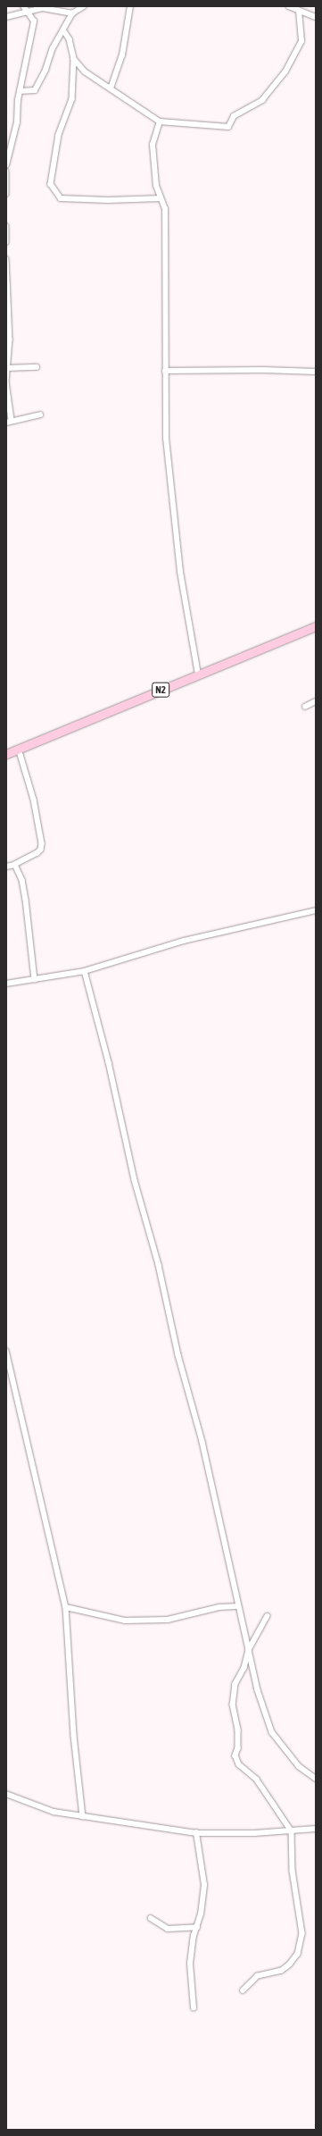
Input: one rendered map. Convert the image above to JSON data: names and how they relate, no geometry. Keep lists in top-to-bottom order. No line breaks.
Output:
{"streets":{"highway":["N2"]}}
